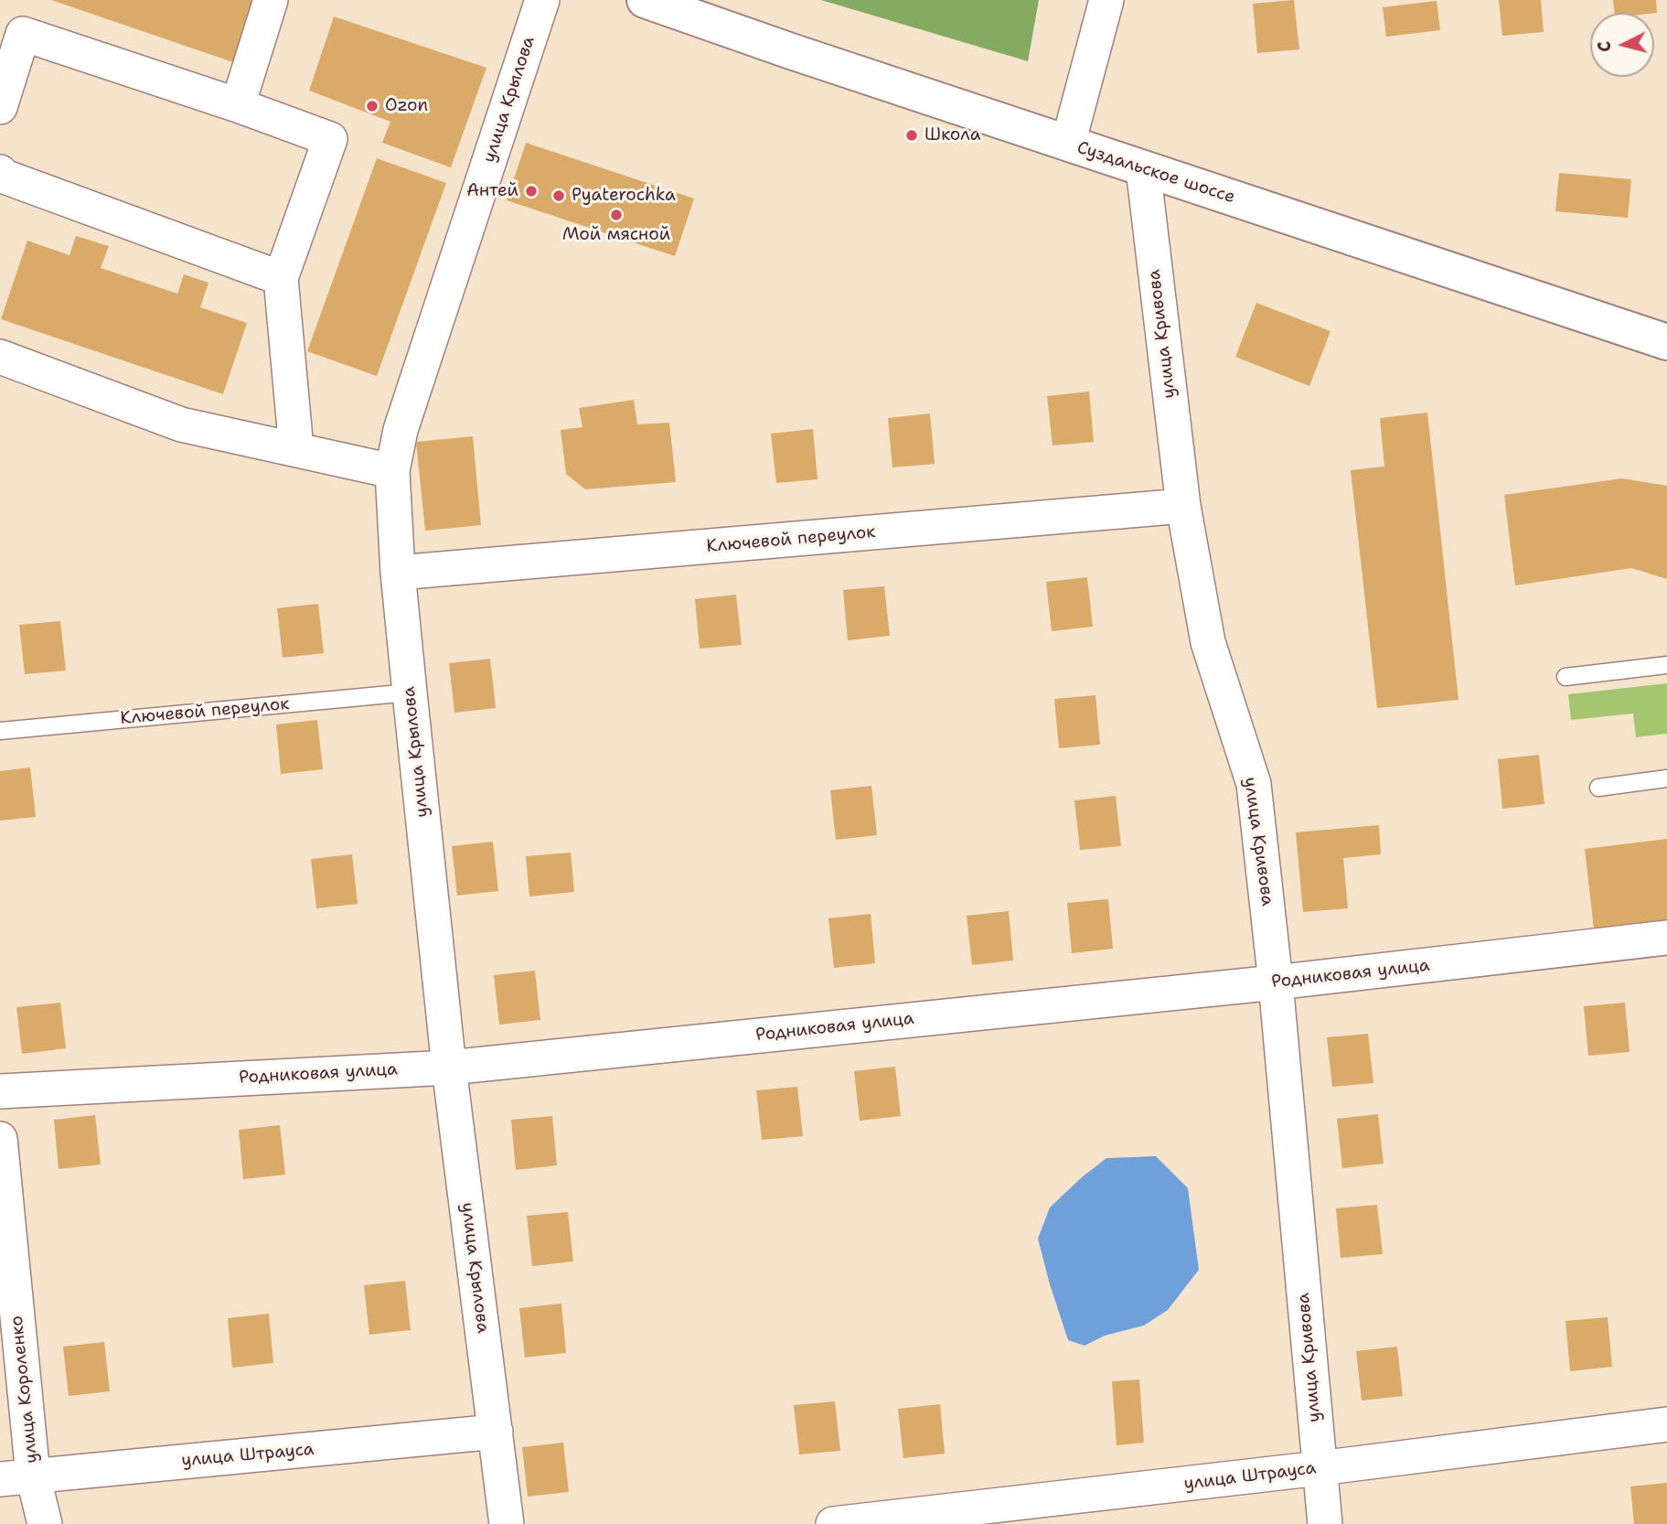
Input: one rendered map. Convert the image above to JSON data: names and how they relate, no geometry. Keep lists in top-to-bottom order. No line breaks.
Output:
{"streets":{"main road":["Суздальское шоссе"],"street":["улица Крылова","улица Кривова","Ключевой переулок","Родниковая улица","улица Короленко","улица Штрауса"]},"crossings":[["улица Крылова","Ключевой переулок"],["улица Крылова","Родниковая улица"],["улица Крылова","улица Штрауса"],["Суздальское шоссе","улица Кривова"],["улица Кривова","Ключевой переулок"],["улица Кривова","Родниковая улица"],["улица Кривова","улица Штрауса"],["улица Короленко","улица Штрауса"]],"places":["Ozon","Школа","Антей","Pyaterochka","Мой мясной"],"north":"left"}
